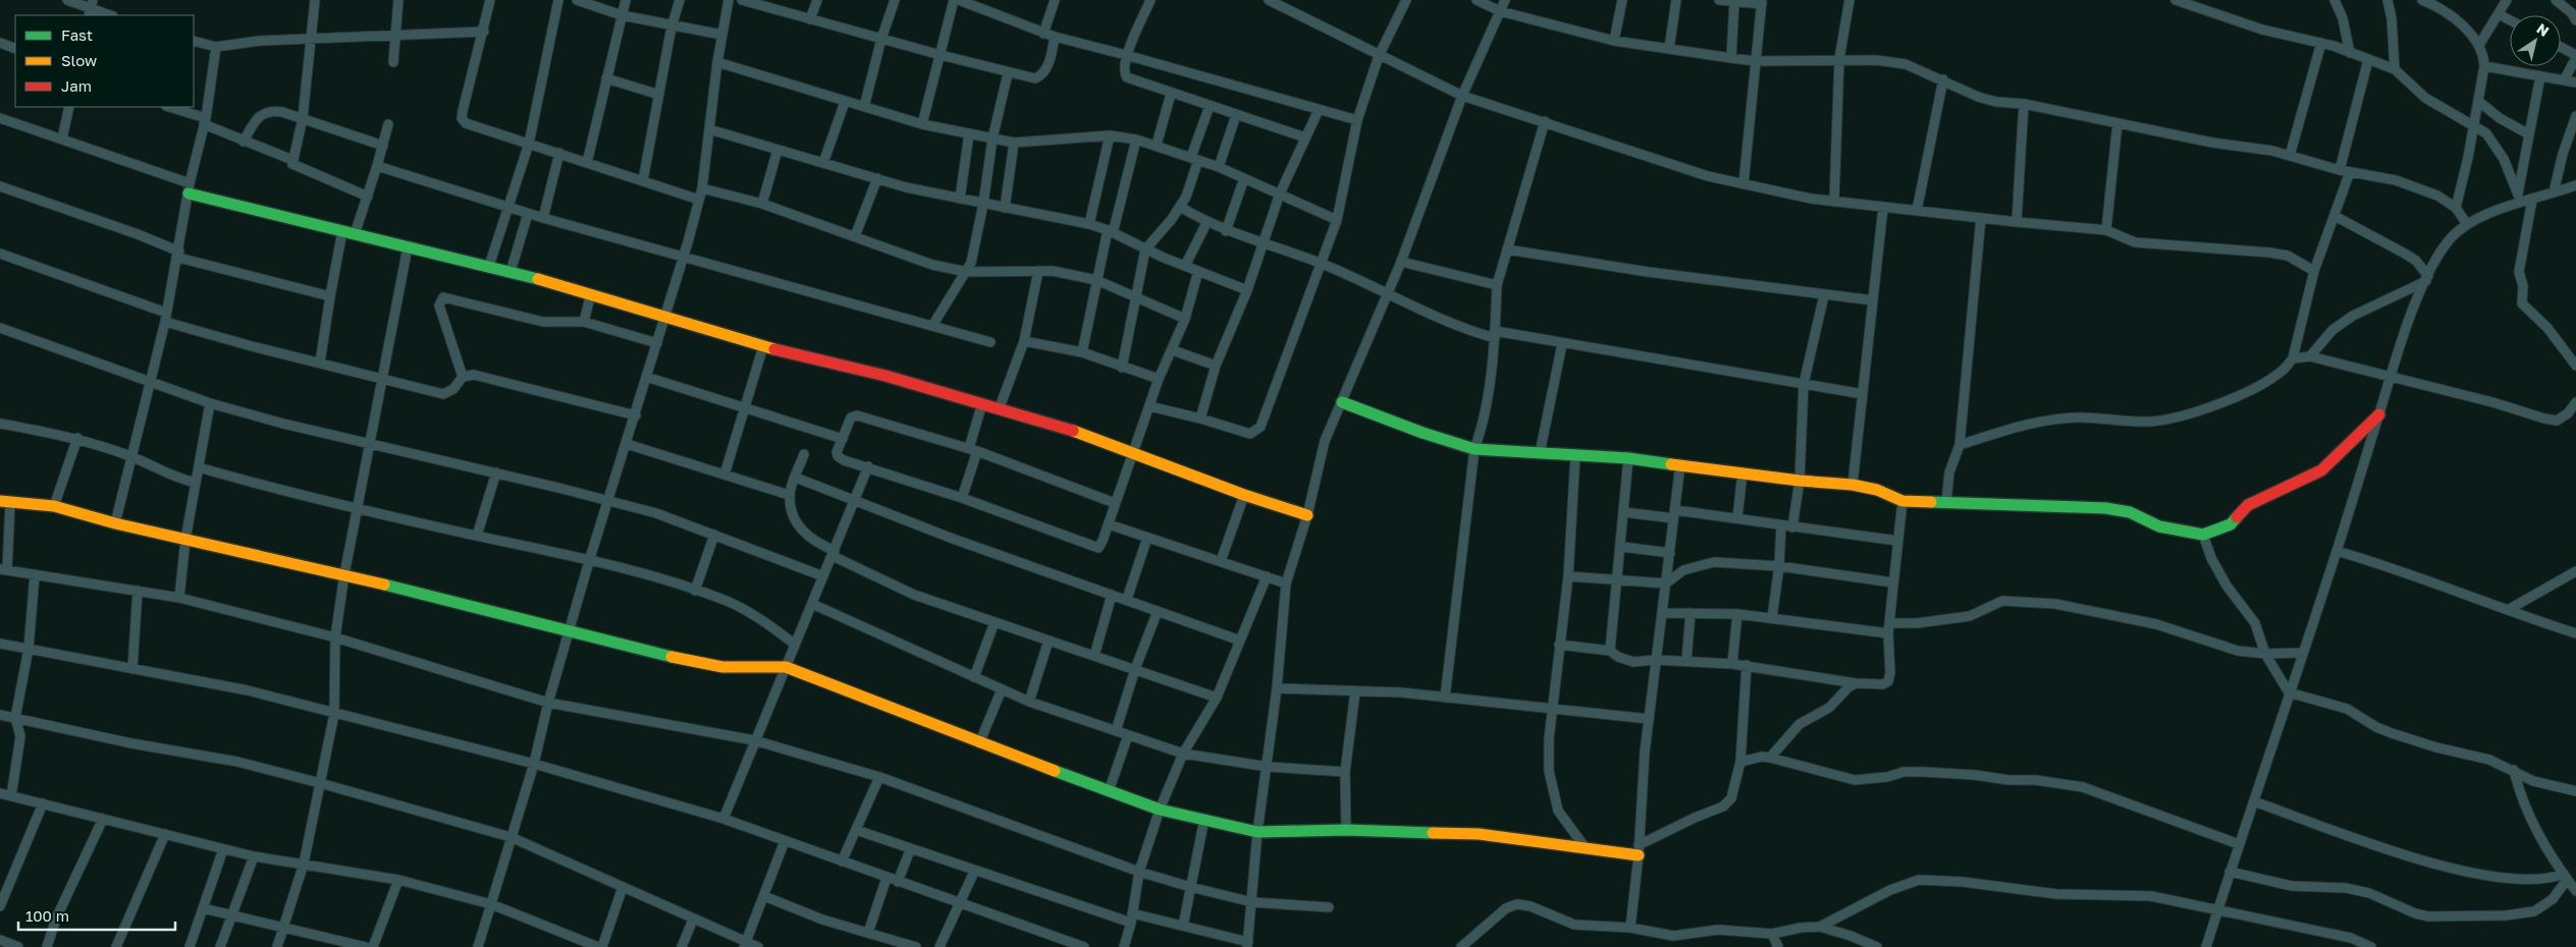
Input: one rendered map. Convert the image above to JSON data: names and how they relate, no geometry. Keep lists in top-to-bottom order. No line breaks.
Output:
{"legend":["Fast","Slow","Jam"],"scale_bar":"100 m","north":"top right"}
